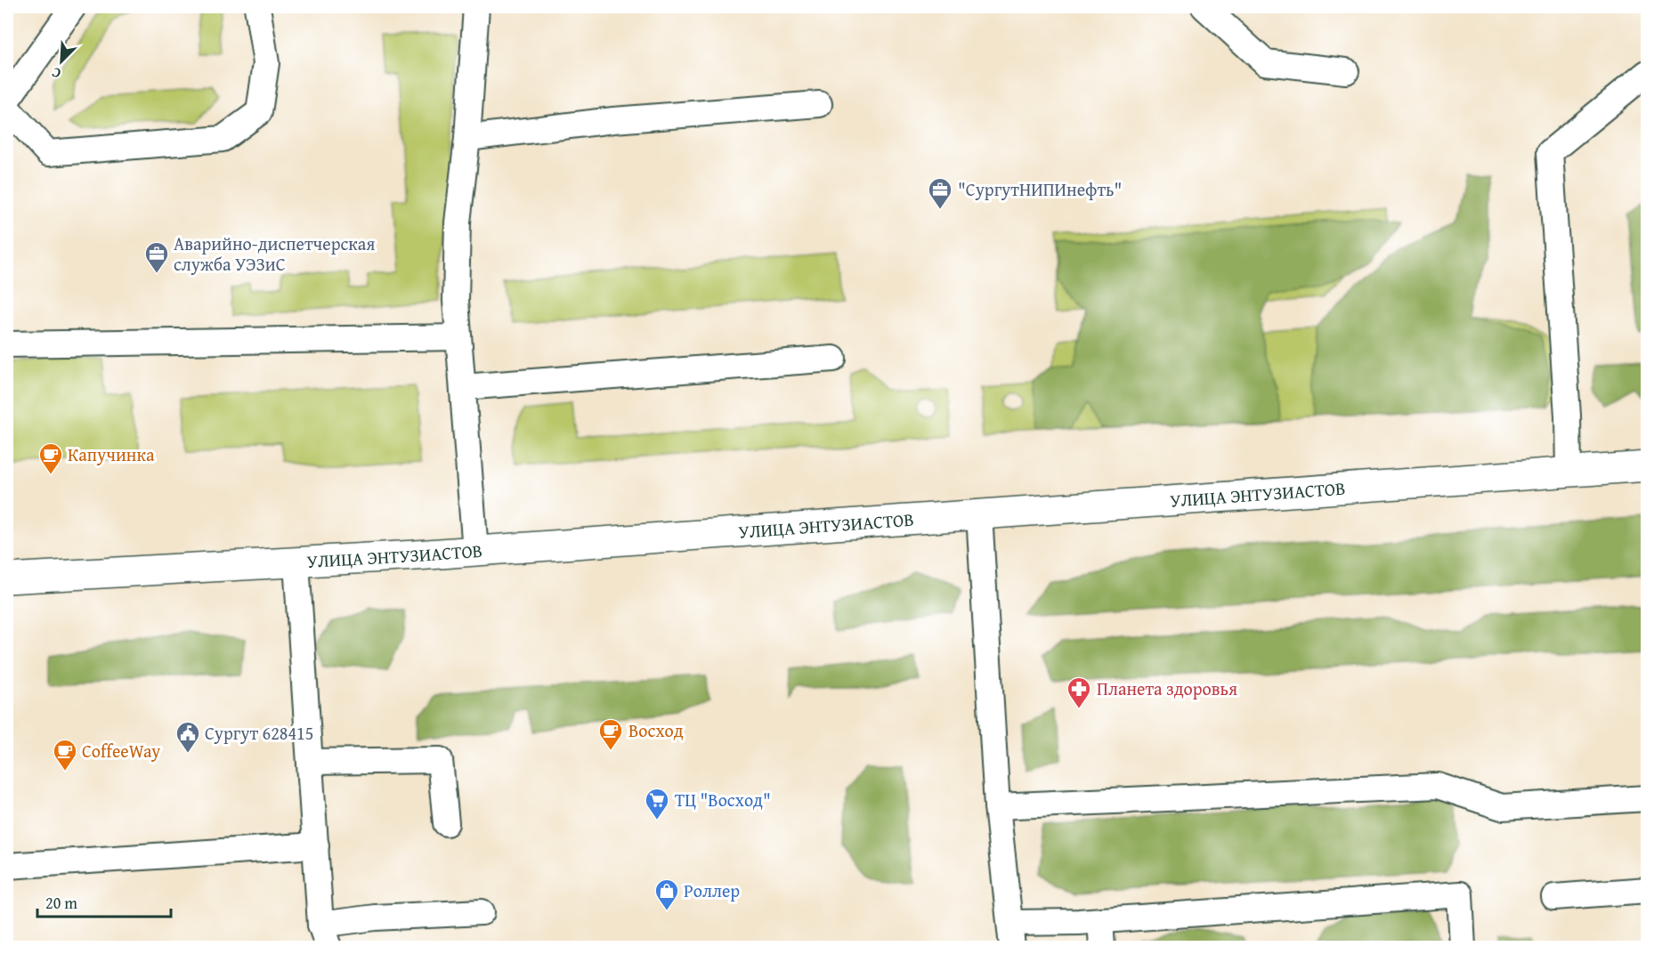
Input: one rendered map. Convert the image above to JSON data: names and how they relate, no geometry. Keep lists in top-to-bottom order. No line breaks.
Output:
{"streets":{"main road":["УЛИЦА ЭНТУЗИАСТОВ"]},"places":{"office":["\"СургутНИПИнефть\"","Аварийно-диспетчерская служба УЭЗиС"],"cafe":["Капучинка","Восход","CoffeeWay"],"pharmacy":["Планета здоровья"],"public building":["Сургут 628415"],"supermarket":["ТЦ \"Восход\""],"shop":["Роллер"]},"scale_bar":"20 m","north":"bottom left"}
